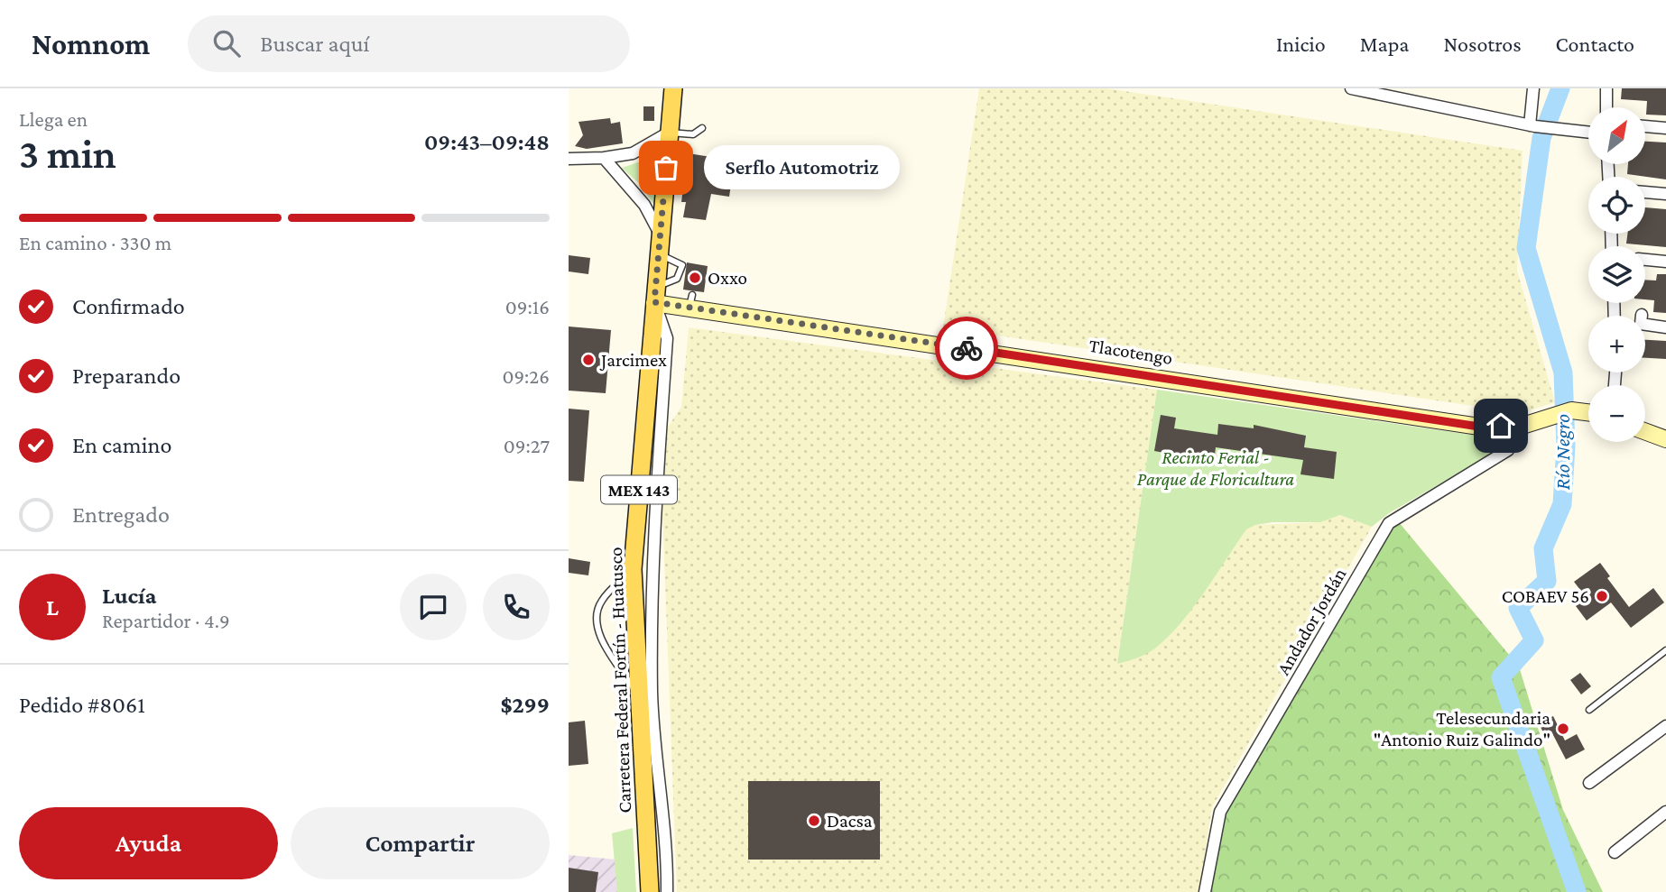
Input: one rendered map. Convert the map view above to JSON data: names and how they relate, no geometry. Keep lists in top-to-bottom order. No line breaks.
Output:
{"streets":{"main road":["MEX 143","Carretera Federal Fortín - Huatusco"],"street":["Tlacotengo","Andador Jordán"]},"crossings":[["Tlacotengo","Andador Jordán"],["Tlacotengo","Carretera Federal Fortín - Huatusco"]],"water":["Río Negro"],"parks":["Recinto Ferial - Parque de Floricultura"],"places":["Serflo Automotriz","Oxxo","Jarcimex","COBAEV 56","Telesecundaria \"Antonio Ruiz Galindo\"","Dacsa"],"north":"top right","page":{"header":"Nomnom","search":"Buscar aquí","nav":["Inicio","Mapa","Nosotros","Contacto"],"heading":["3 min","Llega en","09:43–09:48"],"panel":["Lucía","Repartidor · 4.9","Pedido #8061","$299"],"map_buttons":["+","−"],"bubble":"Serflo Automotriz","bar":"En camino · 330 m","list":[["Confirmado","09:16"],["Preparando","09:26"],["En camino","09:27"],"Entregado"],"round":"L","buttons":["Ayuda","Compartir"]}}
